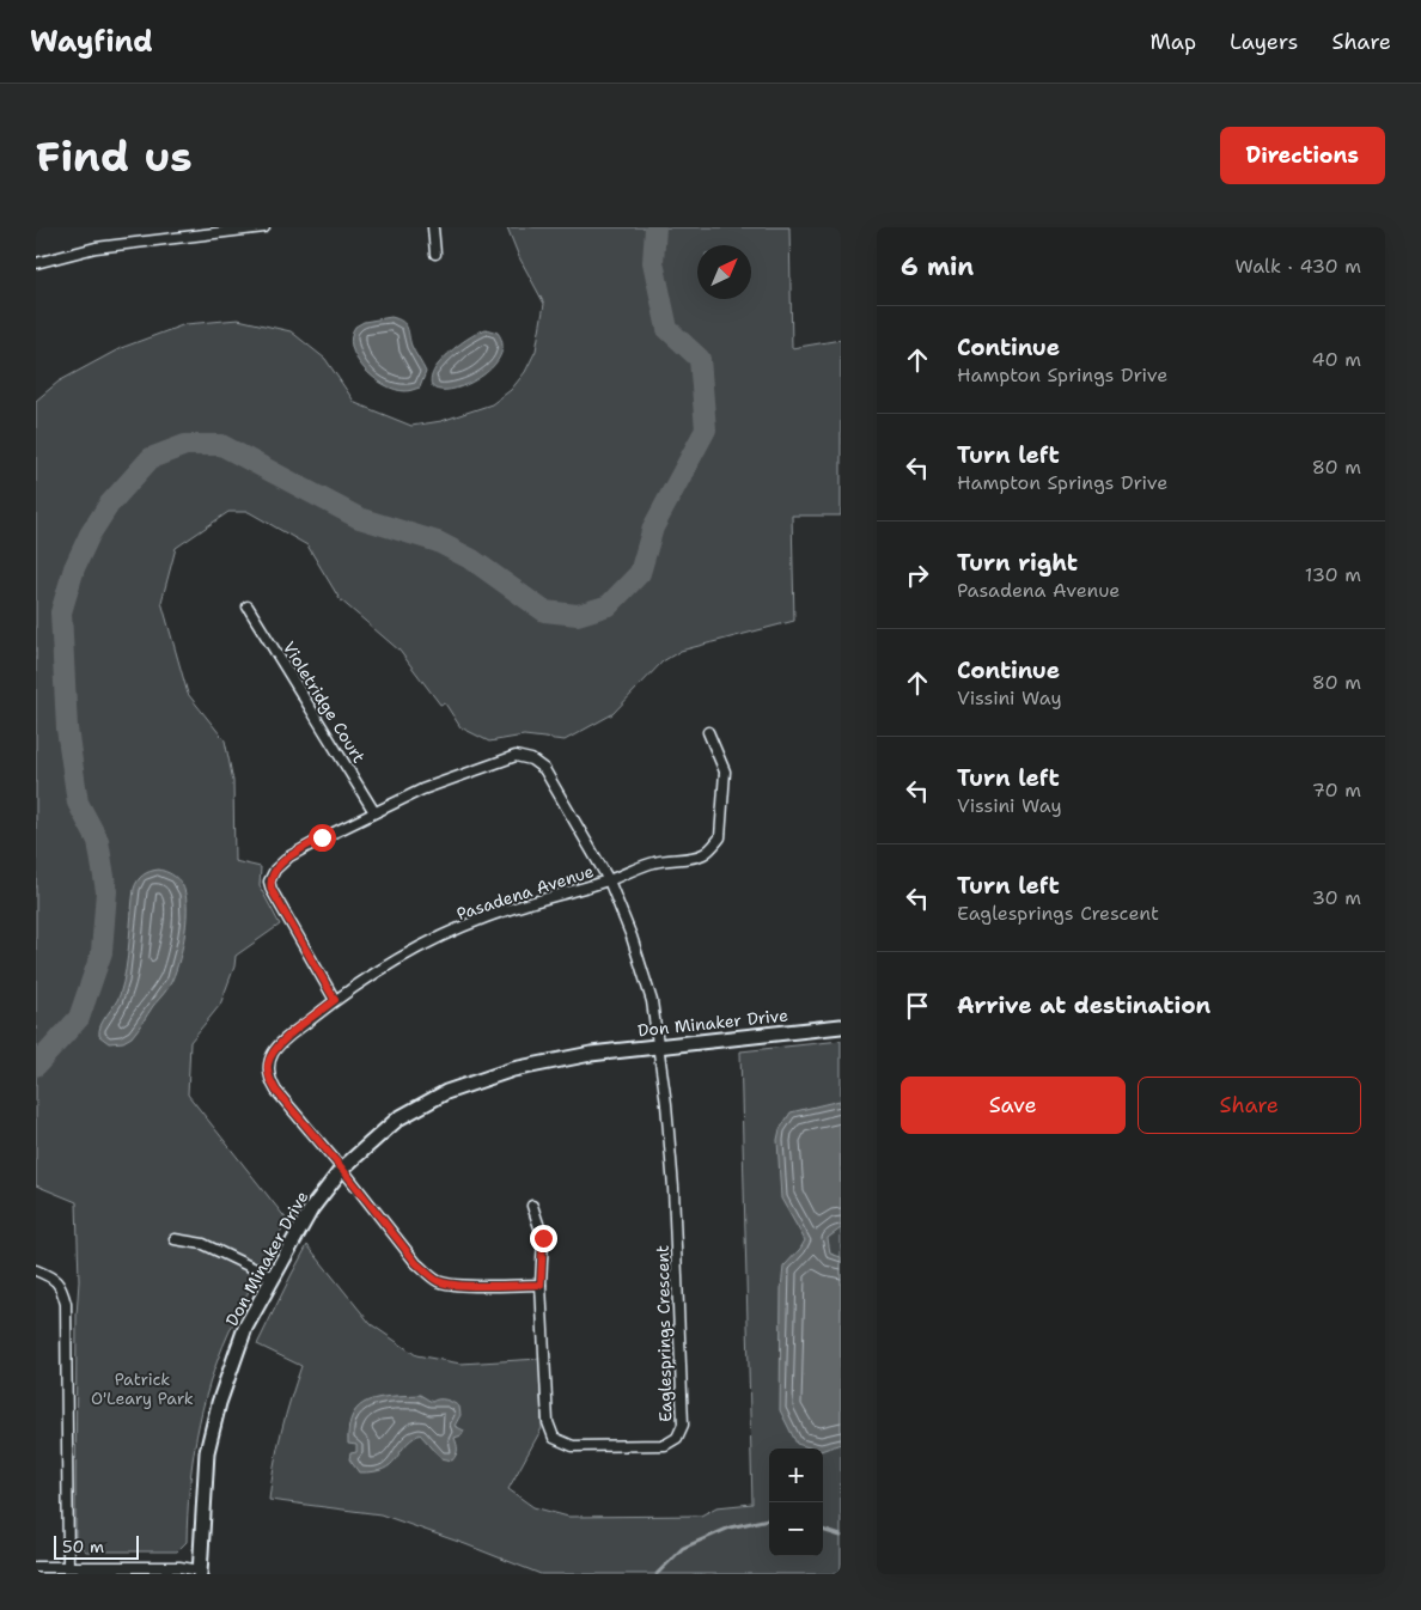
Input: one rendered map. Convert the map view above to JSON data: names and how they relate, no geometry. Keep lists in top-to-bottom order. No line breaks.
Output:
{"streets":{"street":["Violetridge Court","Pasadena Avenue","Don Minaker Drive","Eaglesprings Crescent"]},"crossings":[["Violetridge Court","Eaglesprings Crescent"],["Pasadena Avenue","Don Minaker Drive"],["Pasadena Avenue","Eaglesprings Crescent"],["Don Minaker Drive","Eaglesprings Crescent"]],"parks":["Patrick O'Leary Park"],"scale_bar":"50 m","north":"top right","page":{"header":"Wayfind","nav":["Map","Layers","Share"],"buttons":["Directions",["Save","Share"]],"title":"Find us","heading":["6 min","Walk · 430 m"],"list":[["Continue","Hampton Springs Drive","40 m"],["Turn left","Hampton Springs Drive","80 m"],["Turn right","Pasadena Avenue","130 m"],["Continue","Vissini Way","80 m"],["Turn left","Vissini Way","70 m"],["Turn left","Eaglesprings Crescent","30 m"],"Arrive at destination"],"map_buttons":["+","−"],"scale":"50 m"}}
